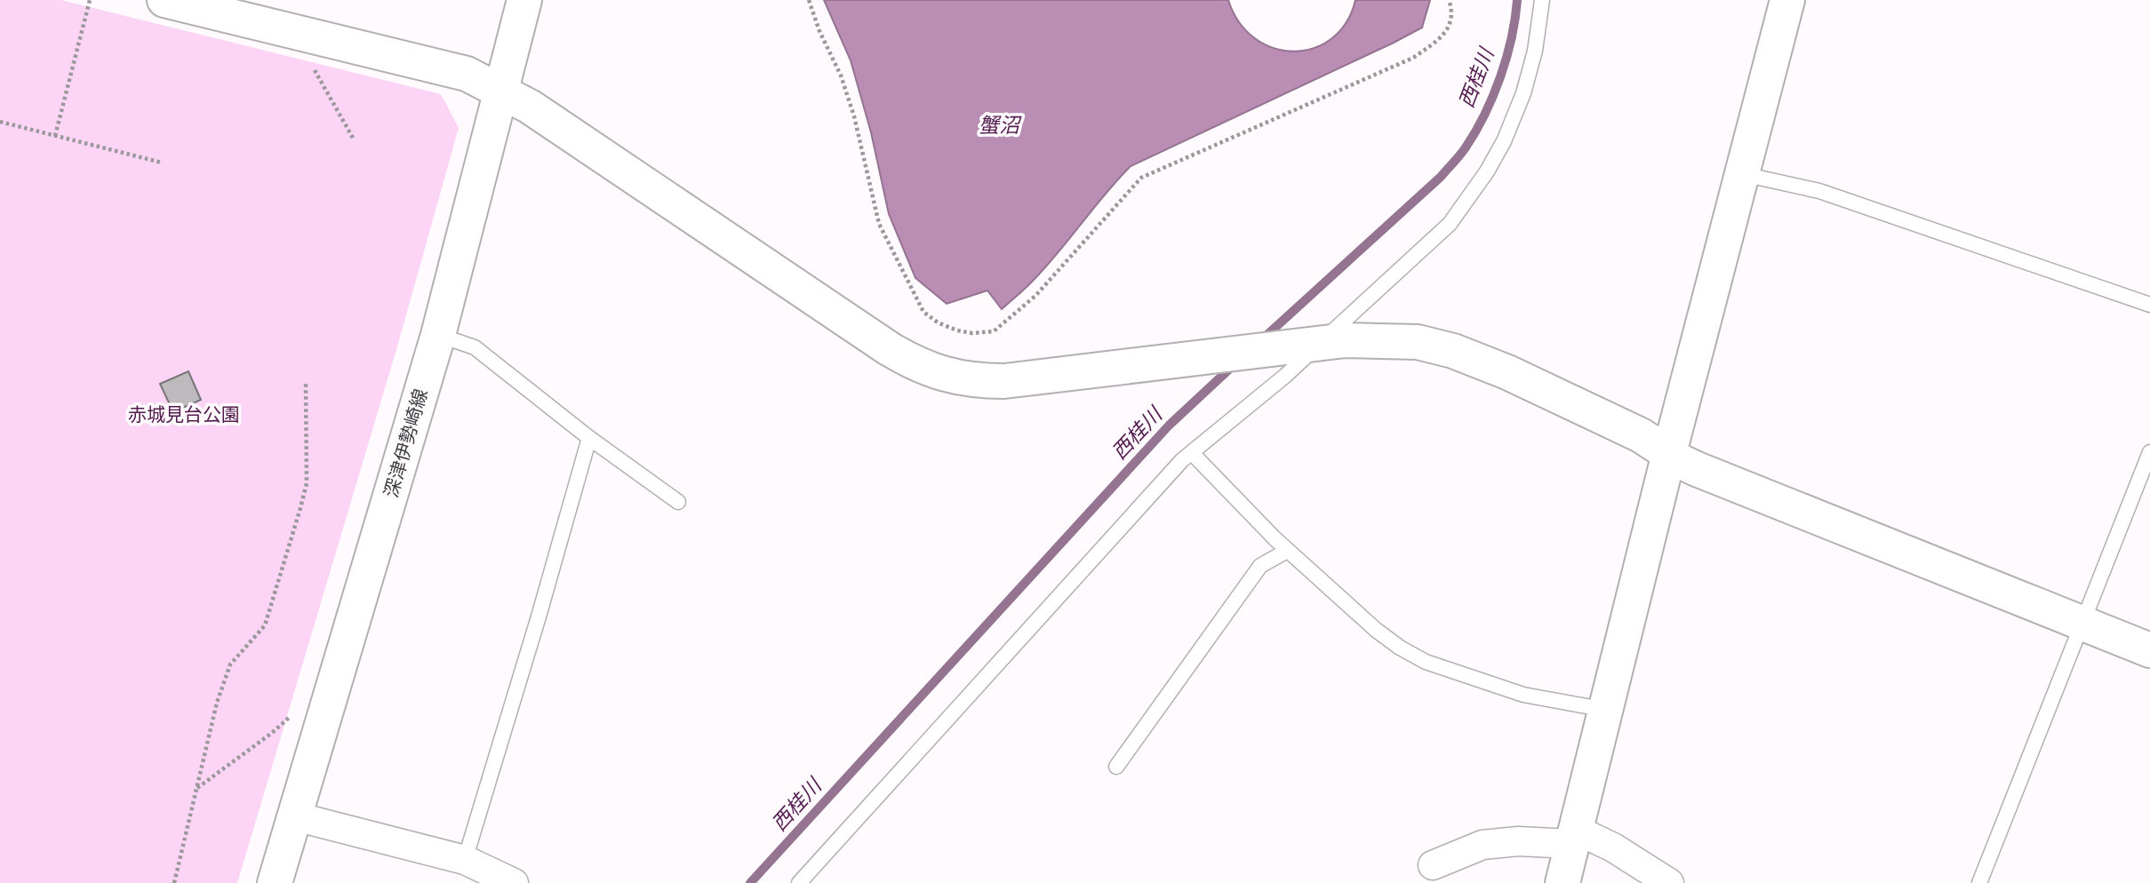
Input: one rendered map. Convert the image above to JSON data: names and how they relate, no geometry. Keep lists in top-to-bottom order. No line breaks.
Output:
{"streets":{"street":["深津伊勢崎線"]},"water":["西桂川","蟹沼"],"parks":["赤城見台公園"]}
